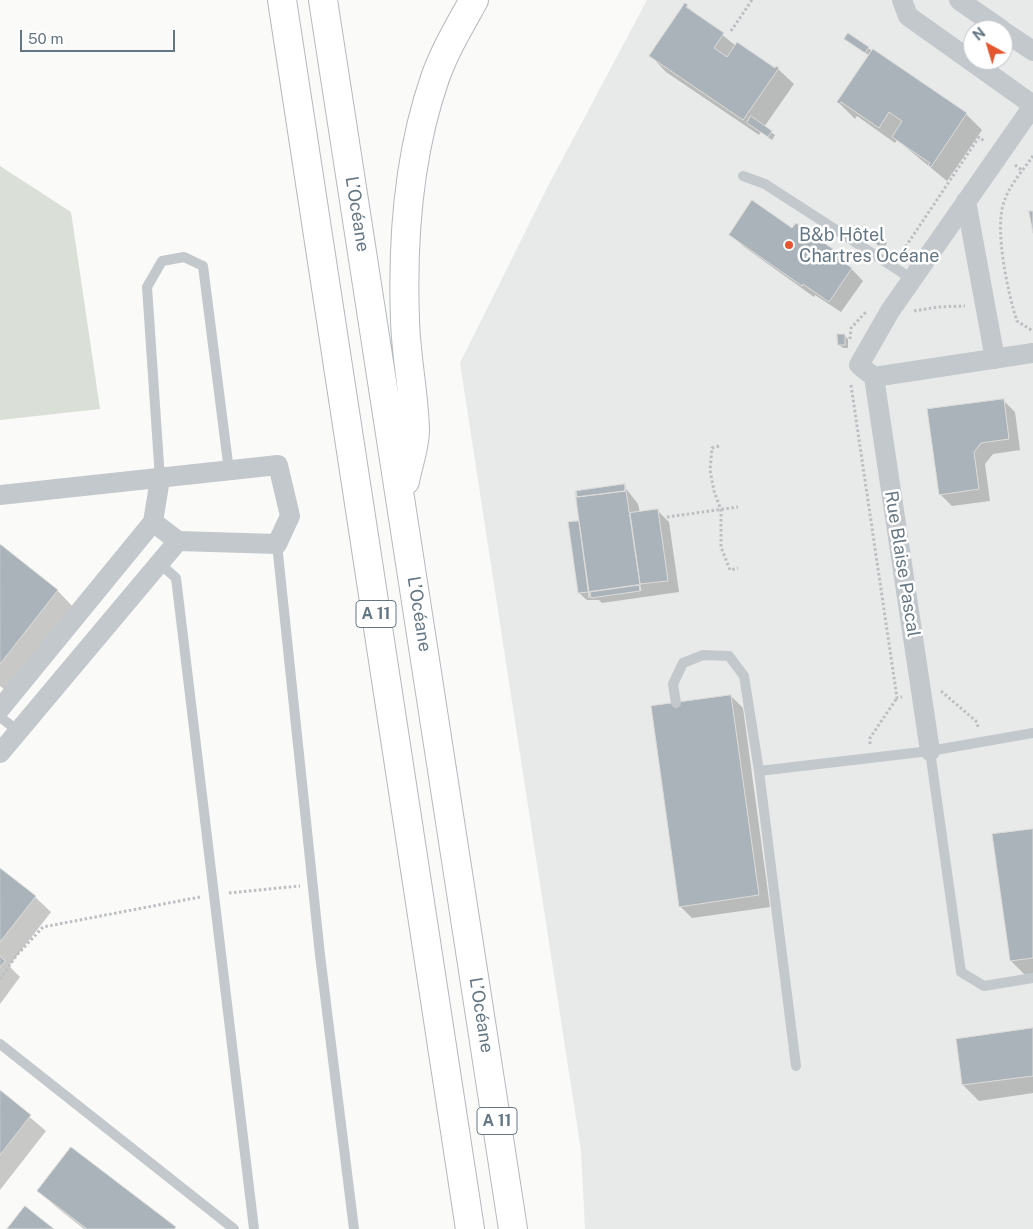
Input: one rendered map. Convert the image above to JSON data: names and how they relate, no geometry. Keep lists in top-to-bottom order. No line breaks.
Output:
{"streets":{"highway":["L’Océane","A 11"],"street":["Rue Blaise Pascal"]},"places":["B&b Hôtel Chartres Océane"],"scale_bar":"50 m","north":"top left"}
